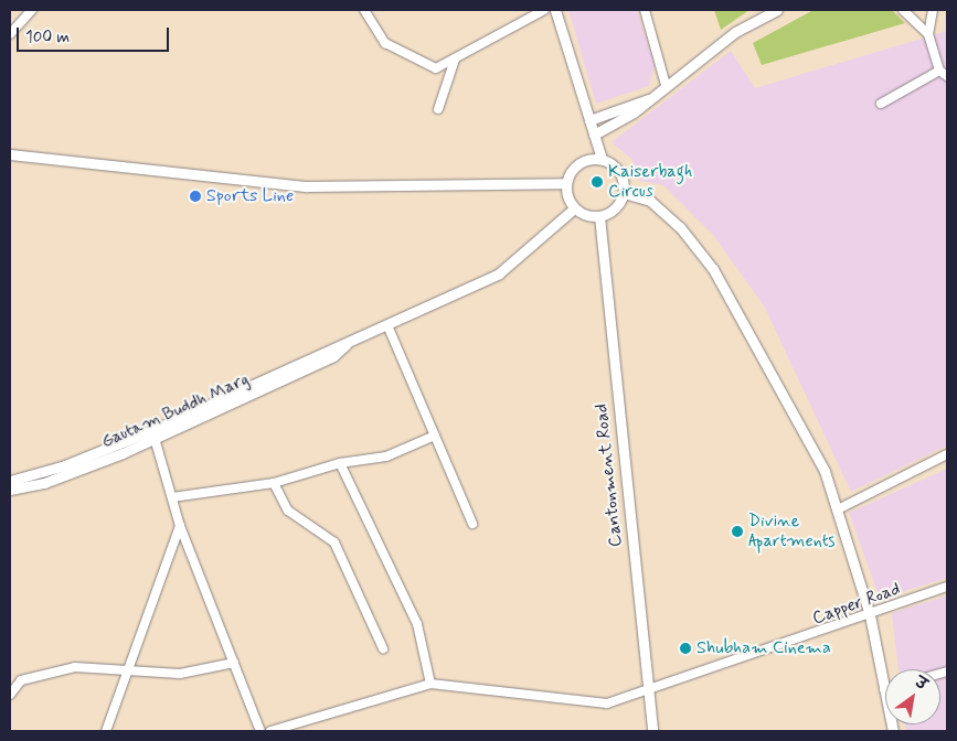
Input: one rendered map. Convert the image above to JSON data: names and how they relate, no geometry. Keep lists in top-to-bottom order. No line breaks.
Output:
{"streets":{"street":["Gautam Buddh Marg","Cantonment Road","Capper Road"]},"crossings":[["Cantonment Road","Capper Road"]],"places":["Kaiserbagh Circus","Sports Line","Divine Apartments","Shubham Cinema"],"scale_bar":"100 m","north":"top right"}
